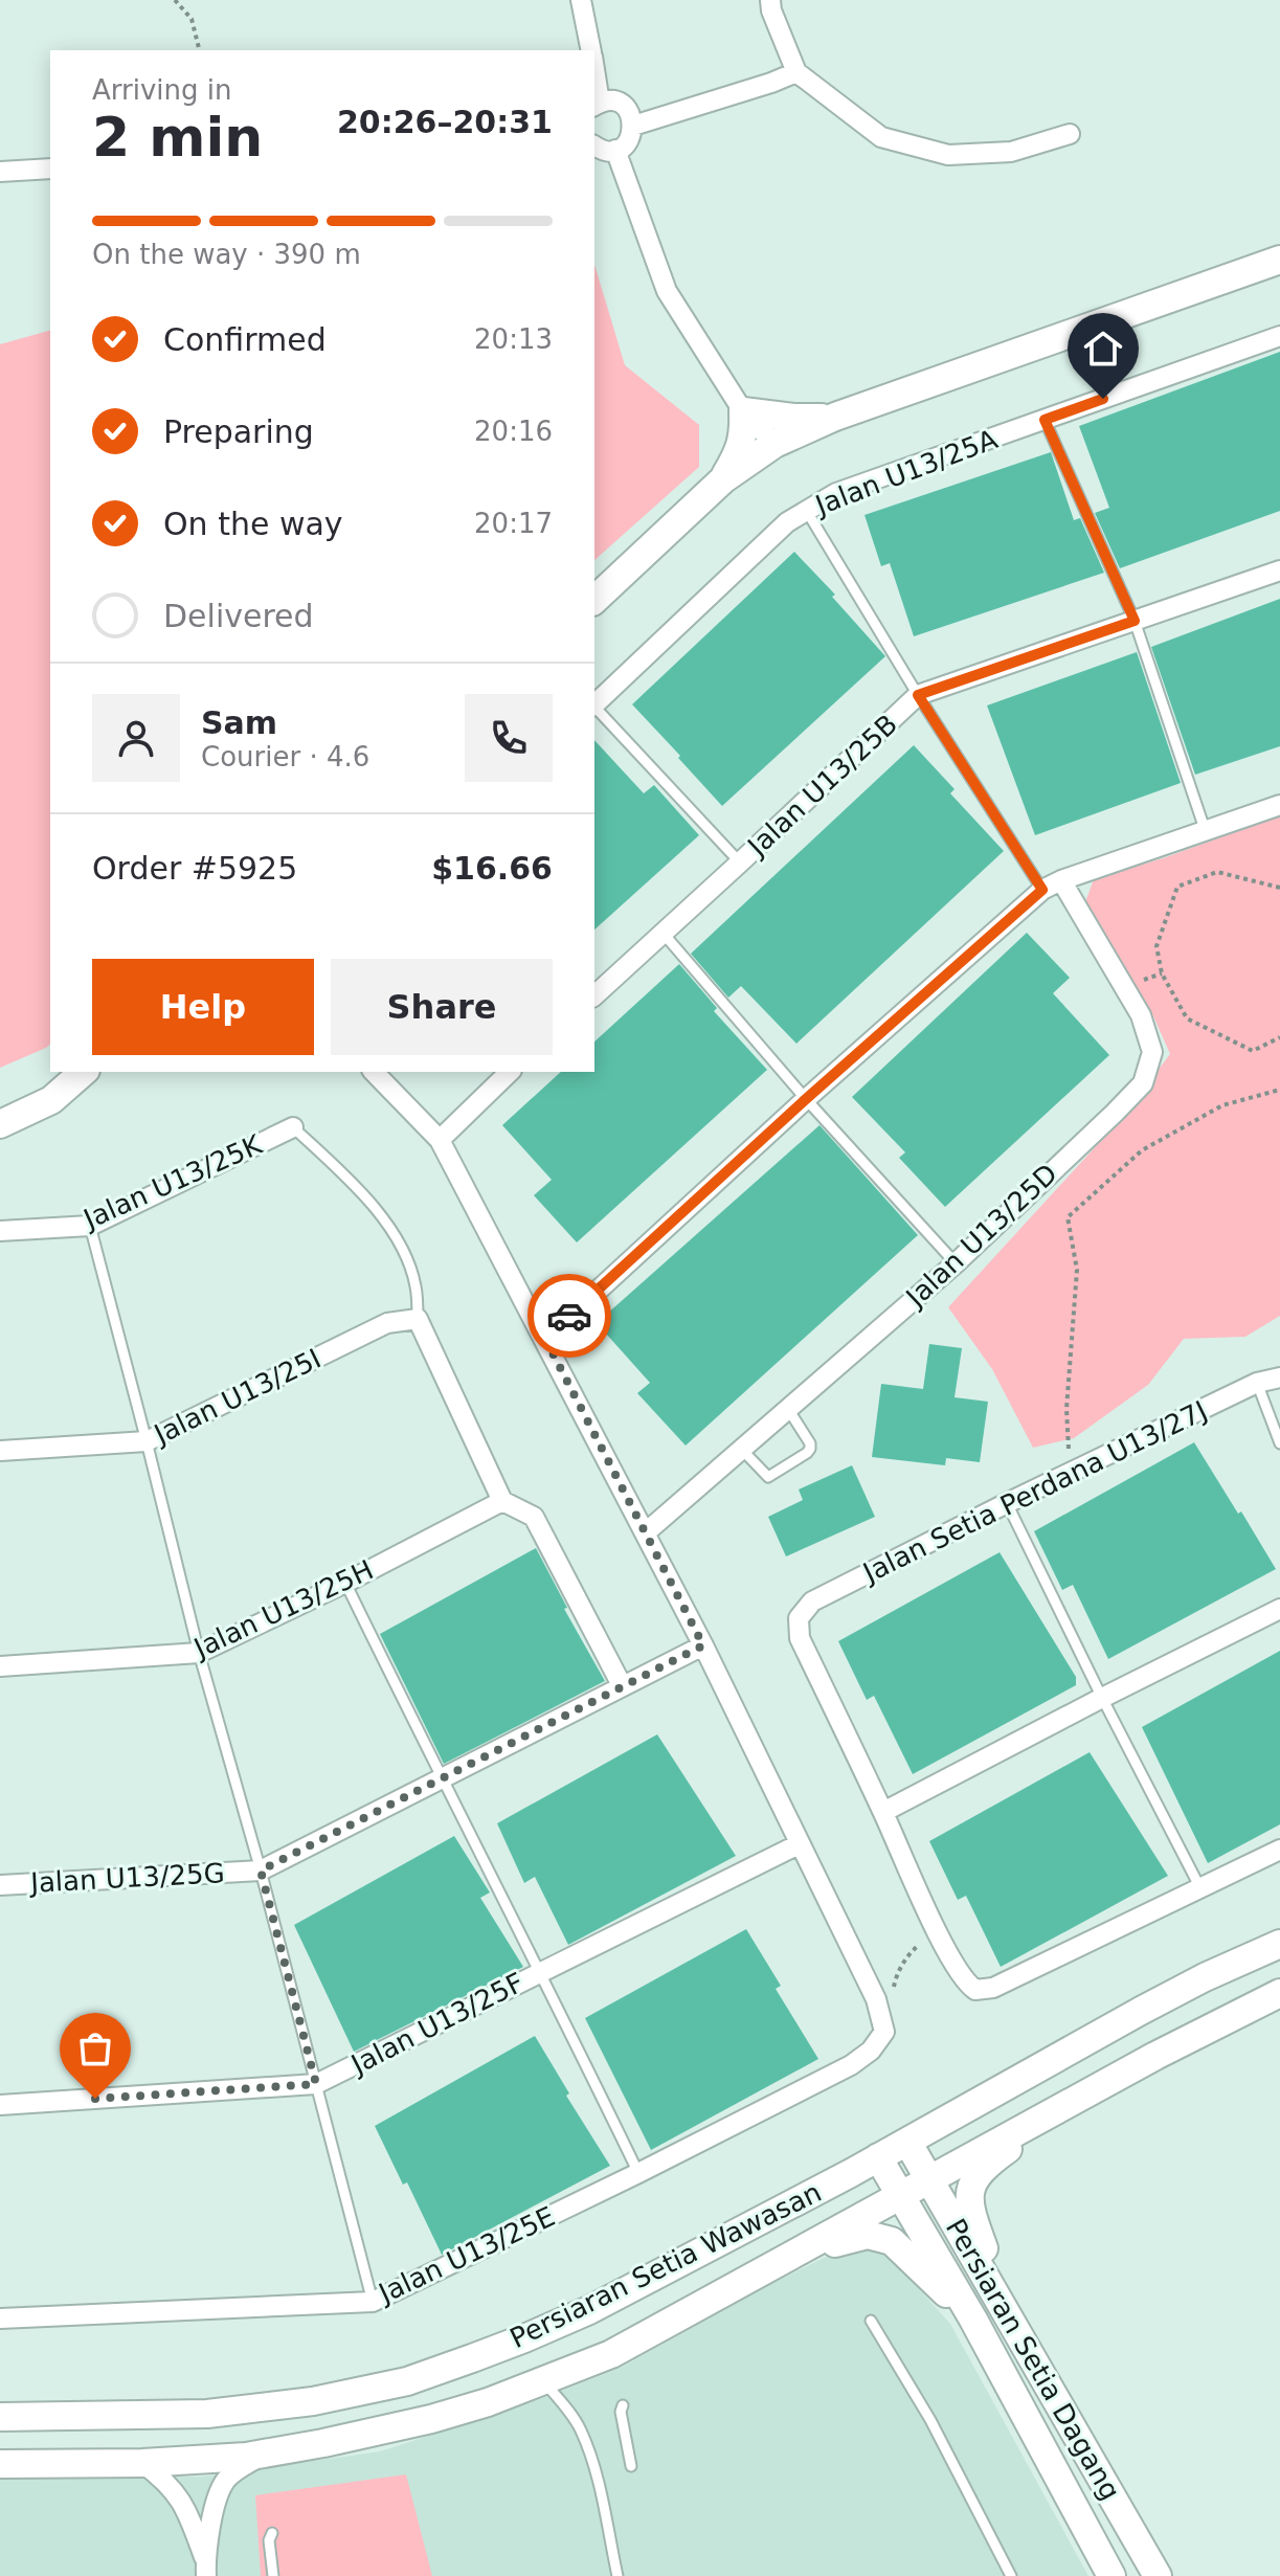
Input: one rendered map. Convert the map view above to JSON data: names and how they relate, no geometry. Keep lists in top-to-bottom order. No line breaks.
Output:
{"streets":{"street":["Jalan U13/25A","Jalan U13/25B","Jalan U13/25K","Jalan U13/25D","Jalan U13/25I","Jalan Setia Perdana U13/27J","Jalan U13/25H","Jalan U13/25G","Jalan U13/25F","Jalan U13/25E","Persiaran Setia Wawasan","Persiaran Setia Dagang"]},"crossings":[["Persiaran Setia Wawasan","Persiaran Setia Dagang"]],"page":{"heading":["2 min","Arriving in","20:26–20:31"],"panel":["Sam","Courier · 4.6","Order #5925","$16.66"],"bar":"On the way · 390 m","list":[["Confirmed","20:13"],["Preparing","20:16"],["On the way","20:17"],"Delivered"],"buttons":["Help","Share"]}}
